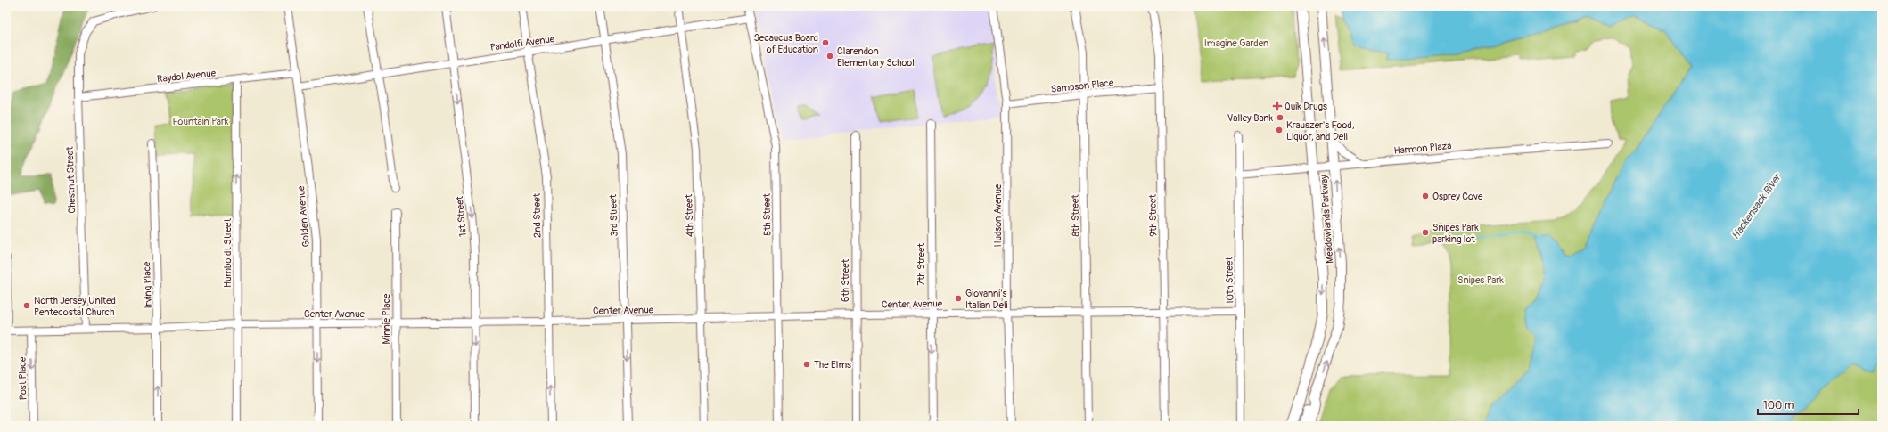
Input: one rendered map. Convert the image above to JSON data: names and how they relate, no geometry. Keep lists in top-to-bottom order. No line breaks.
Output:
{"streets":{"main road":["Meadowlands Parkway"],"street":["Pandolfi Avenue","Raydol Avenue","Sampson Place","Harmon Plaza","Chestnut Street","5th Street","2nd Street","3rd Street","4th Street","Hudson Avenue","8th Street","9th Street","Golden Avenue","1st Street","Humboldt Street","7th Street","6th Street","10th Street","Irving Place","Center Avenue","Minnie Place","Post Place"]},"crossings":[["Pandolfi Avenue","5th Street"],["Pandolfi Avenue","2nd Street"],["Pandolfi Avenue","3rd Street"],["Pandolfi Avenue","4th Street"],["Pandolfi Avenue","Golden Avenue"],["Pandolfi Avenue","1st Street"],["Raydol Avenue","Chestnut Street"],["Raydol Avenue","Golden Avenue"],["Raydol Avenue","Humboldt Street"],["Sampson Place","Hudson Avenue"],["Sampson Place","8th Street"],["Sampson Place","9th Street"],["Harmon Plaza","Meadowlands Parkway"],["Harmon Plaza","10th Street"],["Chestnut Street","Center Avenue"],["5th Street","Center Avenue"],["2nd Street","Center Avenue"],["3rd Street","Center Avenue"],["4th Street","Center Avenue"],["Hudson Avenue","Center Avenue"],["8th Street","Center Avenue"],["9th Street","Center Avenue"],["Golden Avenue","Center Avenue"],["1st Street","Center Avenue"],["Humboldt Street","Center Avenue"],["7th Street","Center Avenue"],["6th Street","Center Avenue"],["10th Street","Center Avenue"],["Irving Place","Center Avenue"],["Center Avenue","Minnie Place"],["Center Avenue","Post Place"]],"one_way":["1st Street","Humboldt Street","7th Street","Post Place"],"water":["Hackensack River"],"parks":["Imagine Garden","Fountain Park","Snipes Park"],"places":{"other":["Secaucus Board of Education","Clarendon Elementary School","Valley Bank","Krauszer's Food, Liquor, and Deli","Osprey Cove","Snipes Park parking lot","Giovanni's Italian Deli","North Jersey United Pentecostal Church","The Elms"],"health":["Quik Drugs"]},"scale_bar":"100 m"}
